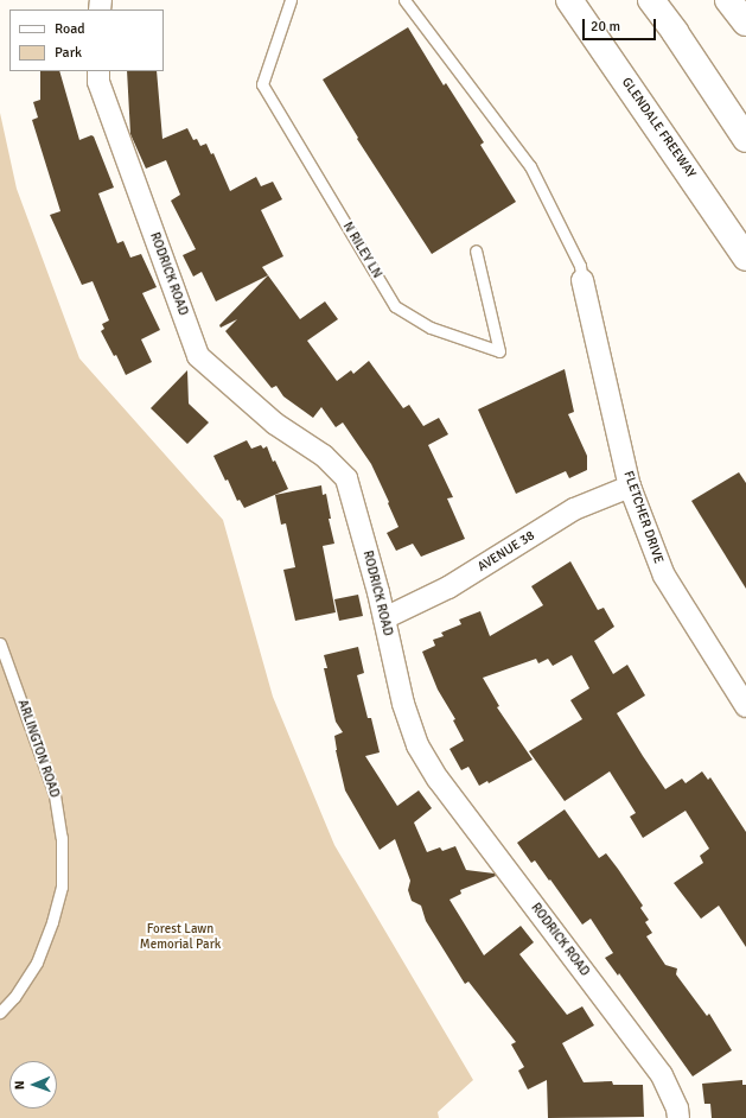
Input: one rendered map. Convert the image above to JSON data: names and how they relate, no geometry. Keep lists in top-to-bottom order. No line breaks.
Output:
{"streets":{"highway":["GLENDALE FREEWAY"],"street":["RODRICK ROAD","FLETCHER DRIVE","AVENUE 38"],"lane":["N RILEY LN","ARLINGTON ROAD"]},"crossings":[["RODRICK ROAD","AVENUE 38"],["FLETCHER DRIVE","AVENUE 38"]],"parks":["Forest Lawn Memorial Park"],"legend":["Road","Park"],"scale_bar":"20 m","north":"left"}
